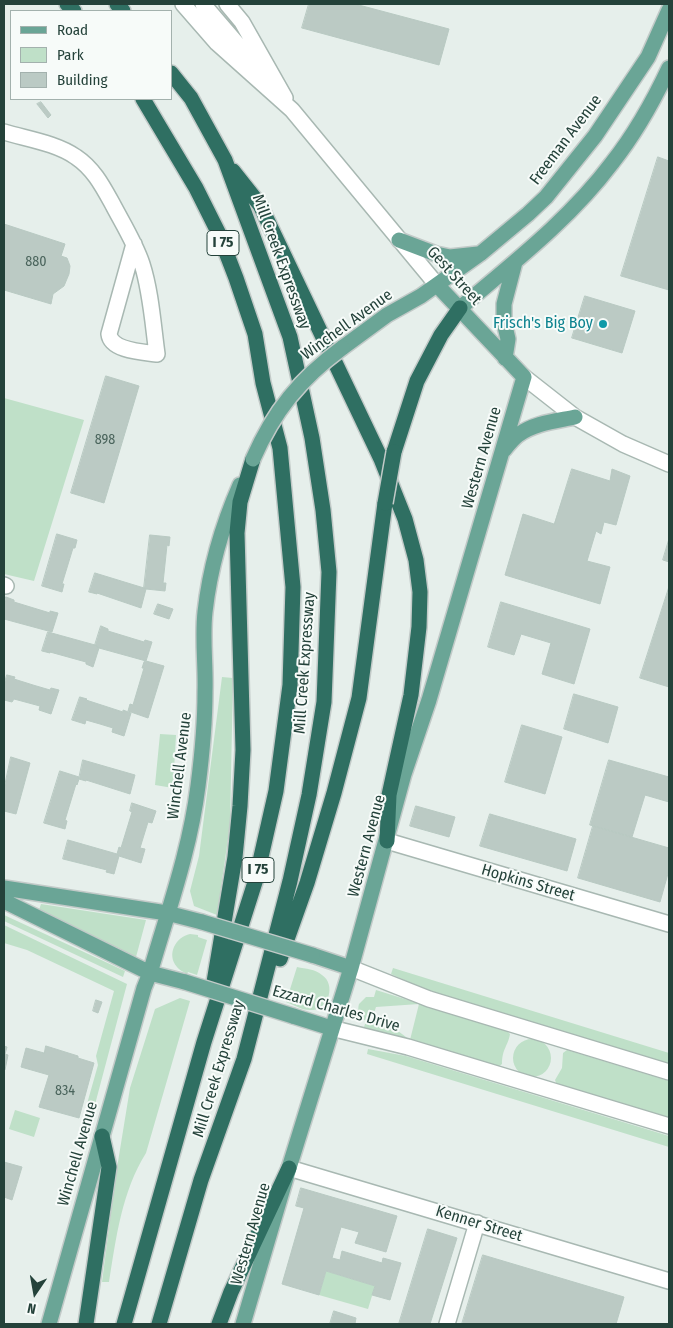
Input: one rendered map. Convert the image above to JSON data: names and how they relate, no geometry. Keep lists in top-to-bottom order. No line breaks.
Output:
{"streets":{"highway":["I 75","Mill Creek Expressway"],"main road":["Freeman Avenue","Gest Street","Winchell Avenue","Western Avenue","Ezzard Charles Drive"],"street":["Hopkins Street","Kenner Street"]},"crossings":[["Freeman Avenue","Gest Street"],["Freeman Avenue","Winchell Avenue"],["Gest Street","Winchell Avenue"],["Gest Street","Western Avenue"],["Winchell Avenue","Ezzard Charles Drive"],["Western Avenue","Hopkins Street"],["Western Avenue","Ezzard Charles Drive"],["Western Avenue","Kenner Street"]],"places":["Frisch's Big Boy"],"house_numbers":["880","898","834"],"legend":["Road","Park","Building"],"north":"bottom"}
